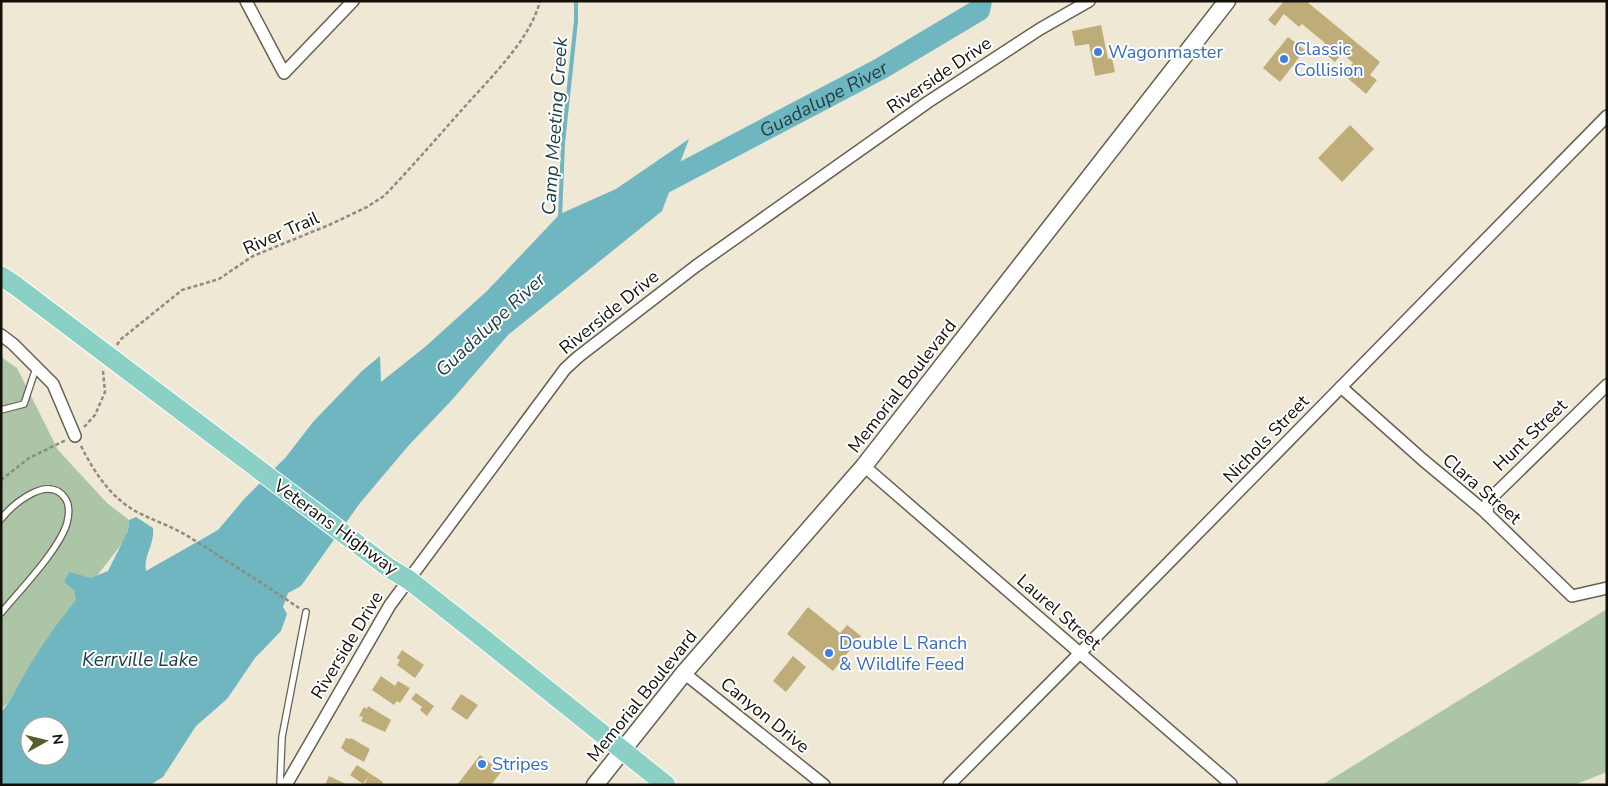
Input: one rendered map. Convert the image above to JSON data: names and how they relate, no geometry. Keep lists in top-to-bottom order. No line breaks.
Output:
{"streets":{"main road":["Memorial Boulevard","Veterans Highway"],"street":["Riverside Drive","Hunt Street","Nichols Street","Clara Street","Laurel Street","Canyon Drive"],"path":["River Trail"]},"crossings":[["Riverside Drive","Veterans Highway"],["Memorial Boulevard","Veterans Highway"],["Memorial Boulevard","Laurel Street"],["Memorial Boulevard","Canyon Drive"],["Hunt Street","Clara Street"],["Nichols Street","Clara Street"],["Nichols Street","Laurel Street"]],"water":["Guadalupe River","Camp Meeting Creek","Kerrville Lake"],"places":["Wagonmaster","Classic Collision","Double L Ranch & Wildlife Feed","Stripes"],"north":"right"}
